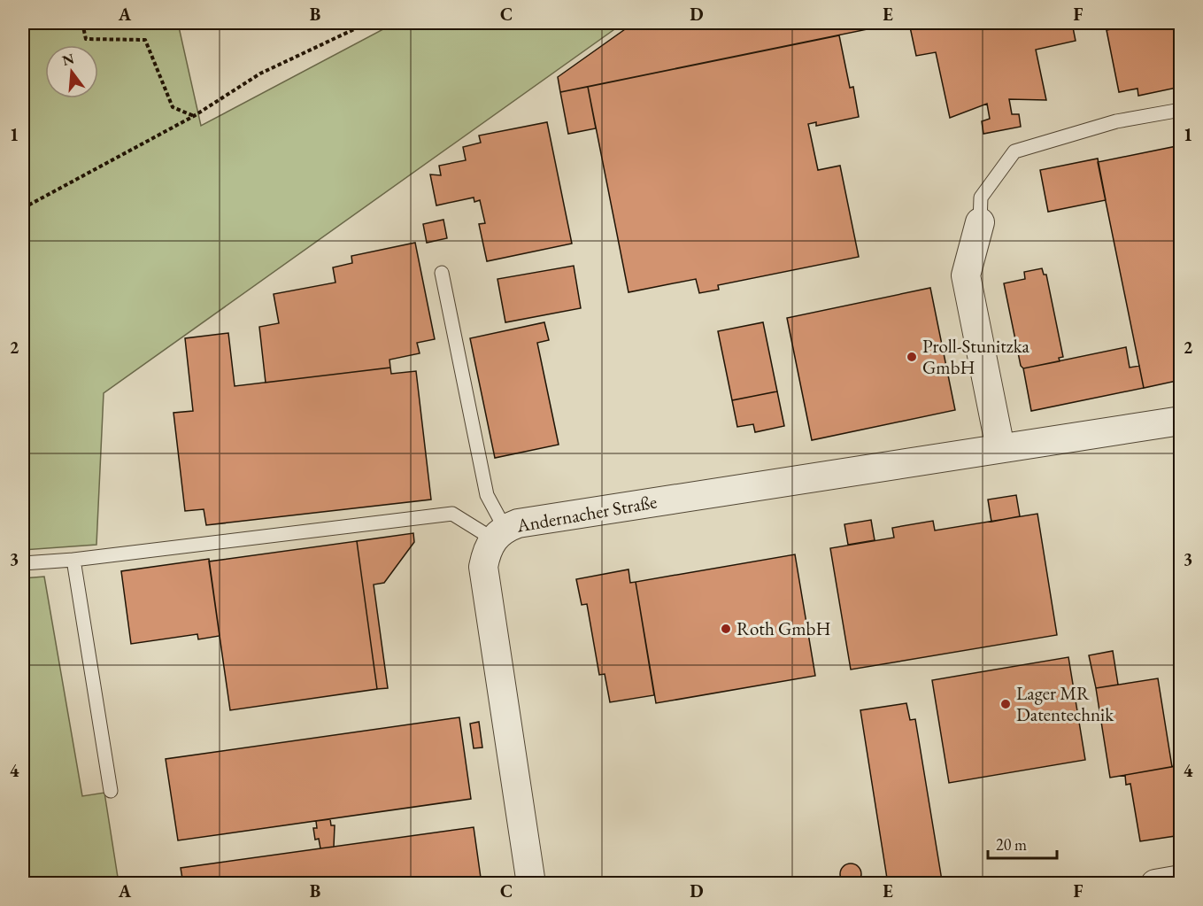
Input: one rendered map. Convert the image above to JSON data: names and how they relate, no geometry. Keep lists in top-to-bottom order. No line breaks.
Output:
{"streets":{"street":["Andernacher Straße"]},"places":["Proll-Stunitzka GmbH","Roth GmbH","Lager MR Datentechnik"],"scale_bar":"20 m","north":"top","grid":{"columns":["A","B","C","D","E","F"],"rows":["1","2","3","4"]}}
